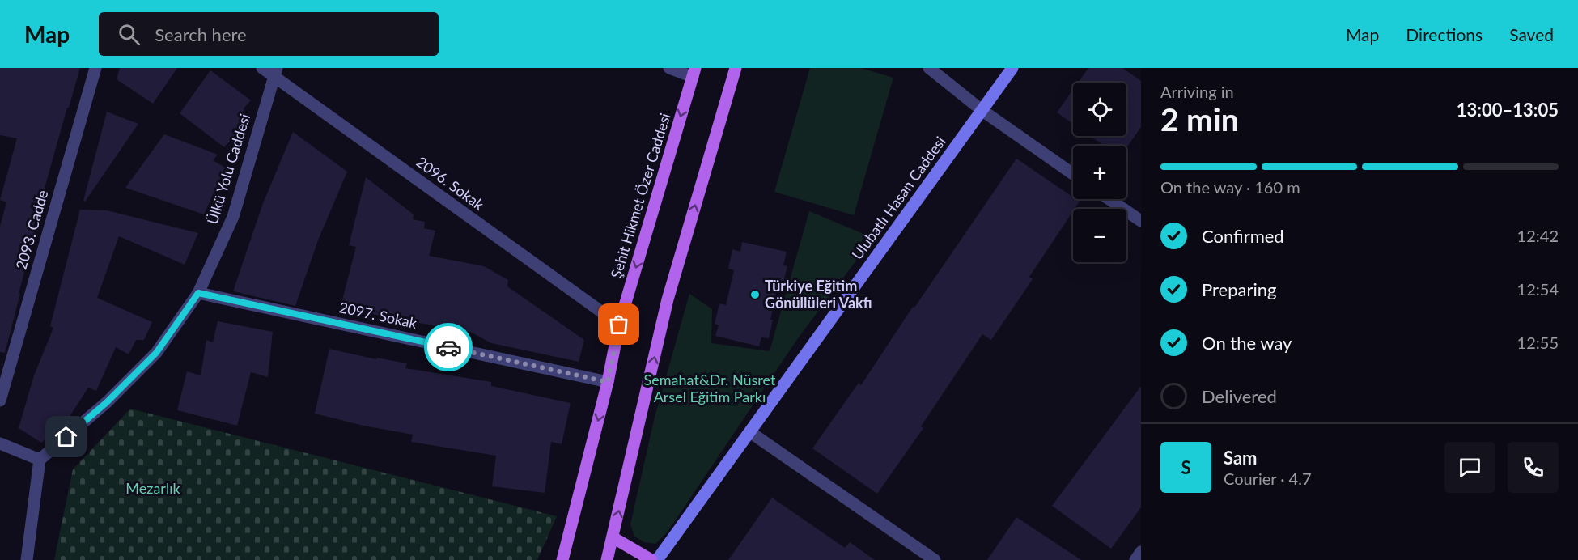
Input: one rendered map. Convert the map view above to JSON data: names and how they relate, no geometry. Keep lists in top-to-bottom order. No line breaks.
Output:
{"streets":{"main road":["Şehit Hikmet Özer Caddesi"],"street":["Ülkü Yolu Caddesi","2096. Sokak","Ulubatlı Hasan Caddesi","2093. Cadde","2097. Sokak"]},"crossings":[["Ülkü Yolu Caddesi","2096. Sokak"],["Ülkü Yolu Caddesi","2097. Sokak"],["2096. Sokak","Şehit Hikmet Özer Caddesi"],["Şehit Hikmet Özer Caddesi","2097. Sokak"]],"parks":["Semahat&Dr. Nüsret Arsel Eğitim Parkı","Mezarlık"],"places":["Türkiye Eğitim Gönüllüleri Vakfı"],"page":{"header":"Map","search":"Search here","nav":["Map","Directions","Saved"],"heading":["2 min","Arriving in","13:00–13:05"],"panel":["Sam","Courier · 4.7"],"map_buttons":["+","−"],"bar":"On the way · 160 m","list":[["Confirmed","12:42"],["Preparing","12:54"],["On the way","12:55"],"Delivered"],"round":"S"}}
